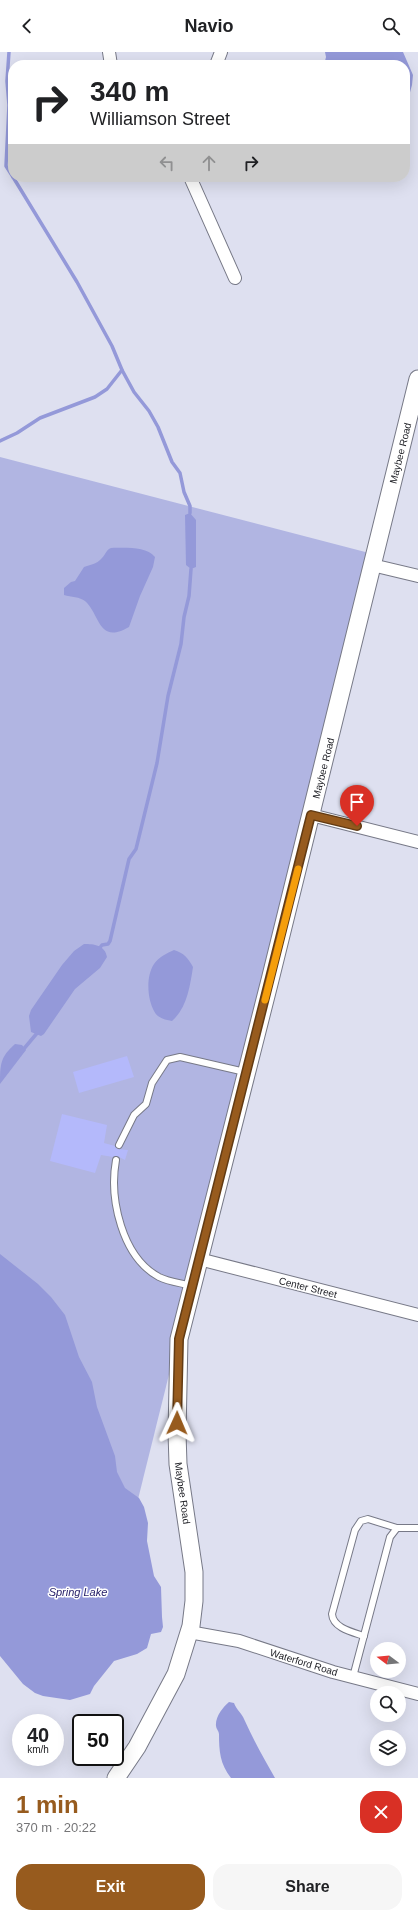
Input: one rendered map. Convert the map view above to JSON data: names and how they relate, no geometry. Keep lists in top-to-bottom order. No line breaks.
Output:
{"streets":{"main road":["Maybee Road"],"street":["Center Street","Waterford Road"]},"crossings":[["Maybee Road","Center Street"],["Maybee Road","Waterford Road"]],"water":["Spring Lake"],"north":"left","page":{"header":"Navio","turn":["340 m","Williamson Street"],"speed":"40 km/h","limit":"50","heading":["1 min","370 m · 20:22"],"buttons":["Exit","Share"]}}
